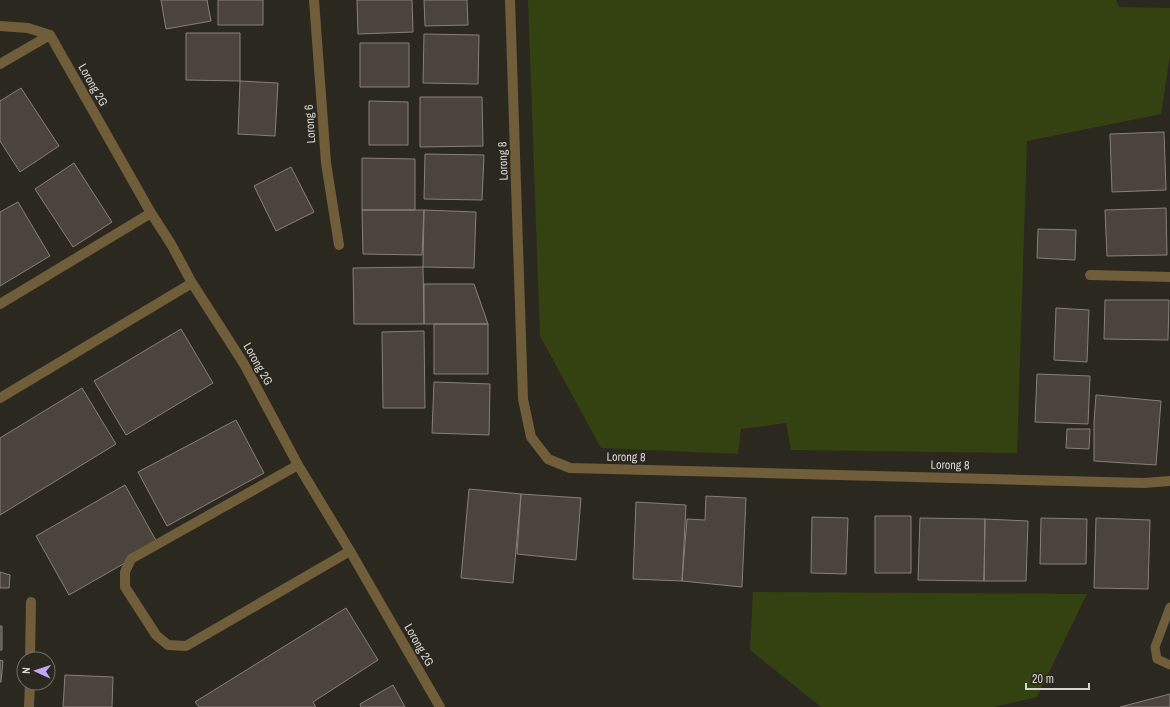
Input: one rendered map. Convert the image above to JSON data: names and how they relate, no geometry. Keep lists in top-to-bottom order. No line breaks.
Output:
{"streets":{"street":["Lorong 2G","Lorong 6","Lorong 8"]},"scale_bar":"20 m","north":"left"}
